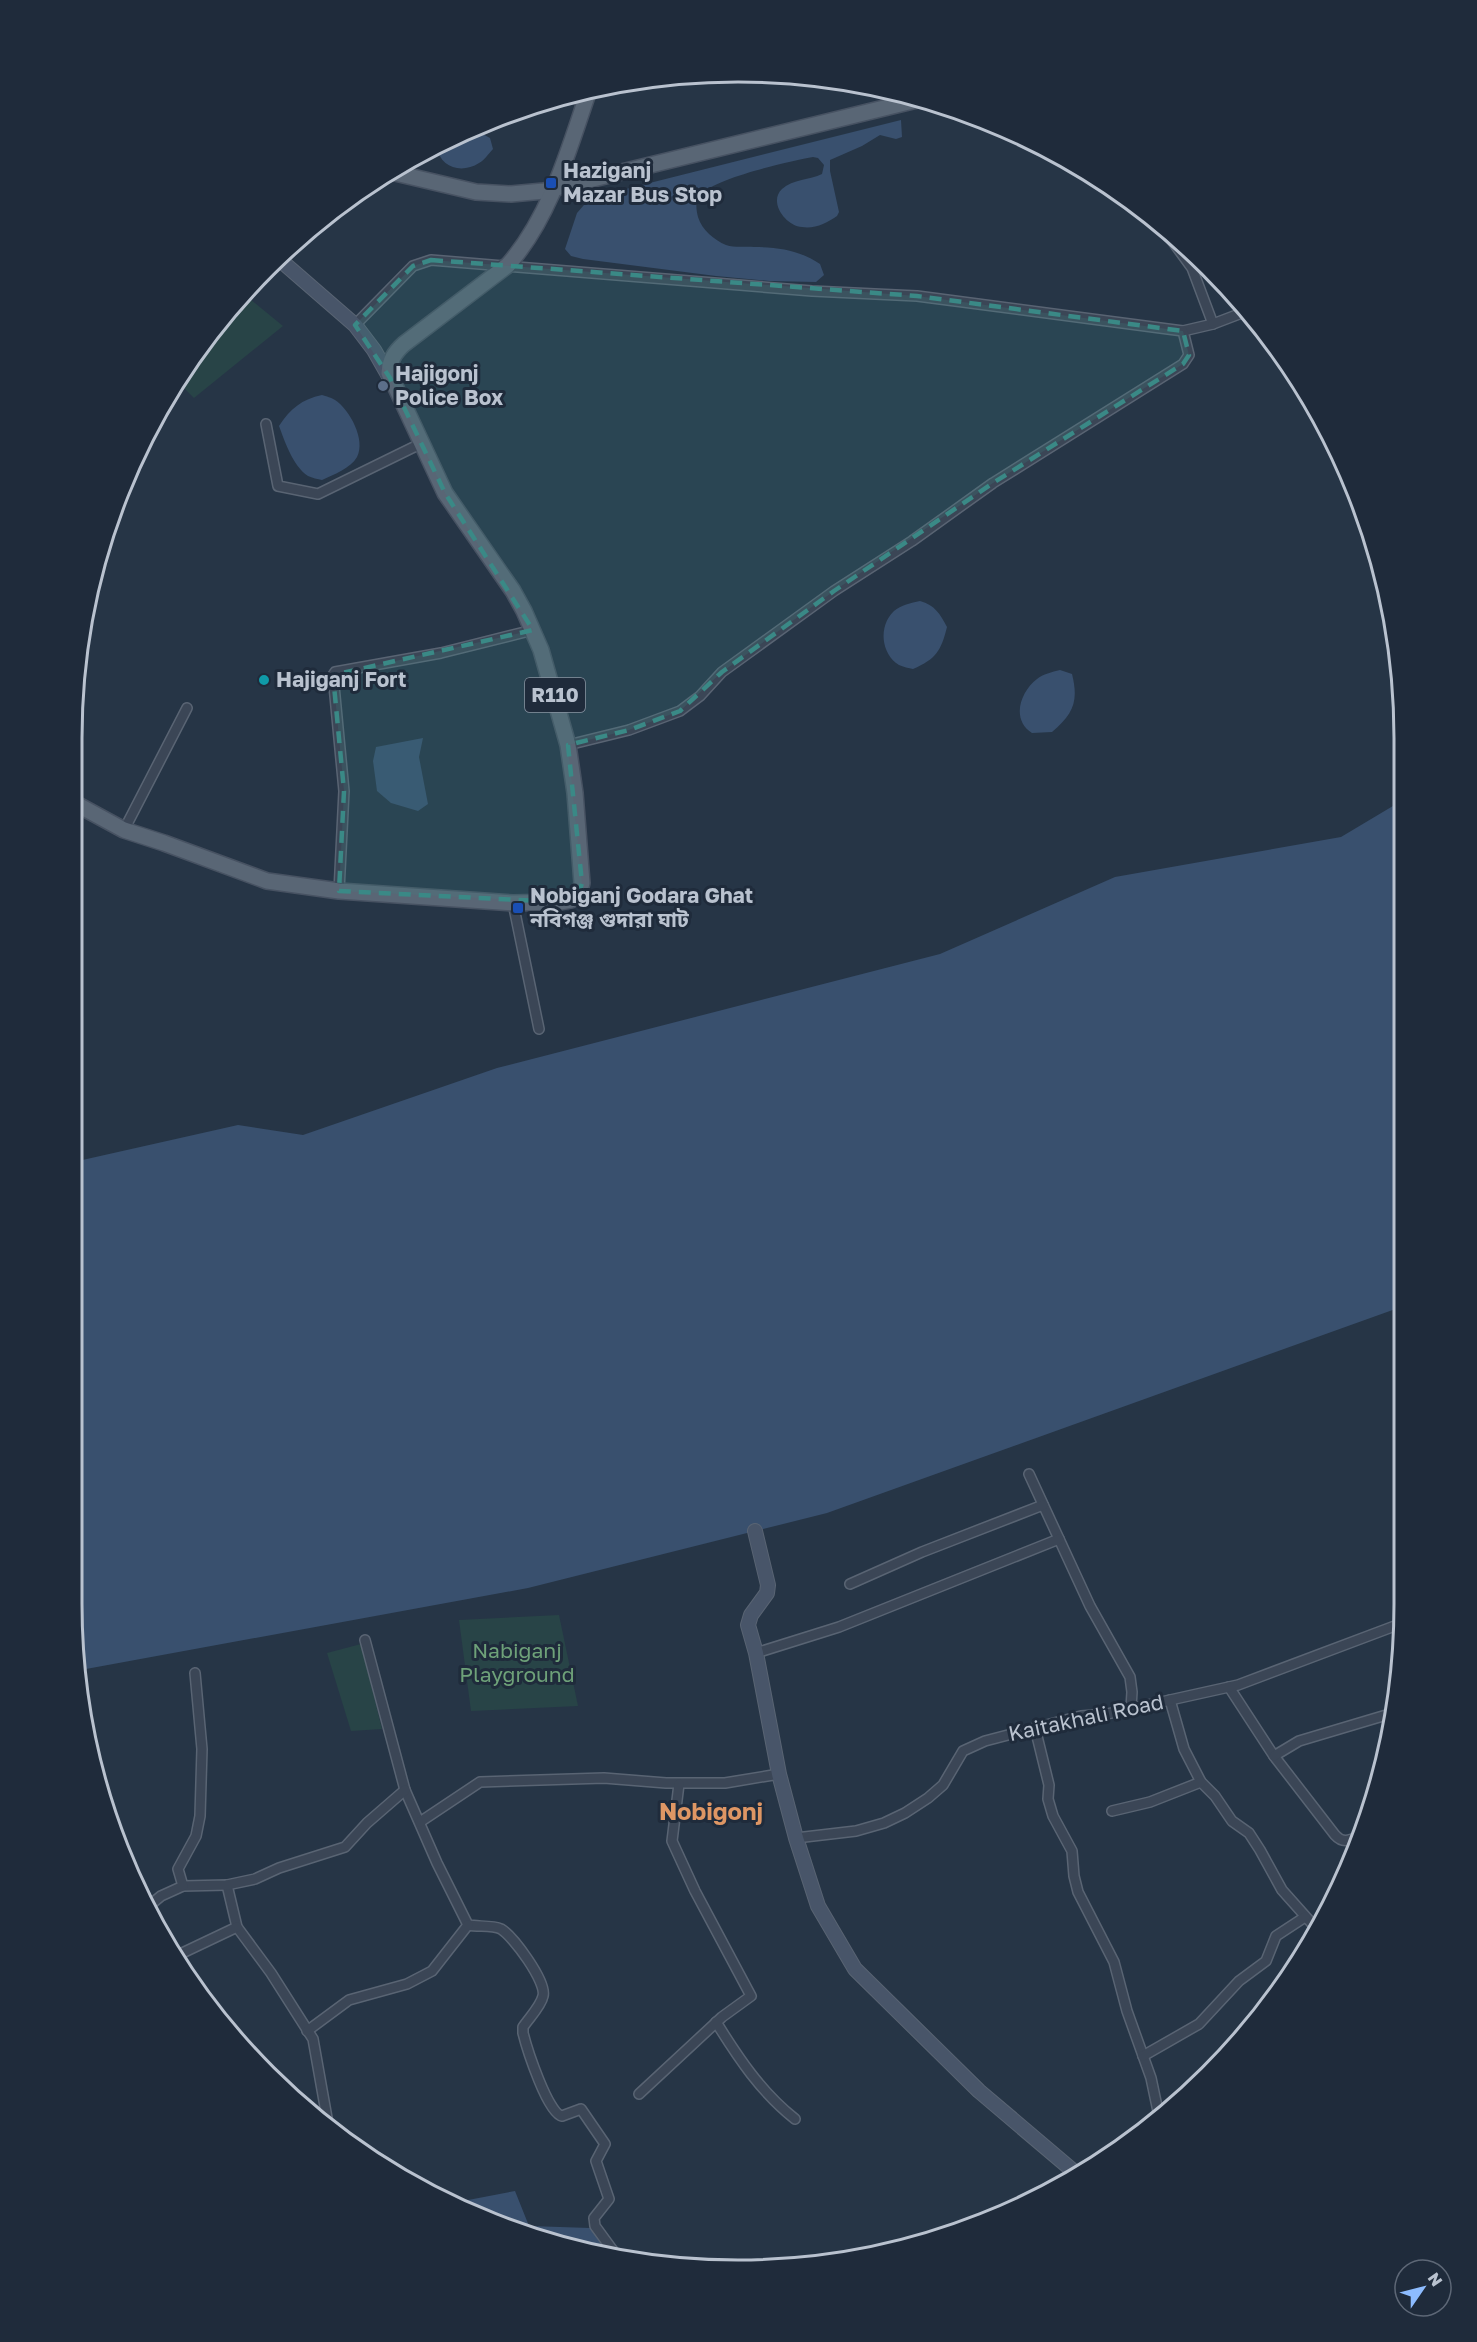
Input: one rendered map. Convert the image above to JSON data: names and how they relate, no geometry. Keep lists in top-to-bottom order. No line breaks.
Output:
{"streets":{"main road":["R110"],"street":["Kaitakhali Road"]},"districts":["Nobigonj"],"parks":["Nabiganj Playground"],"places":{"transit":["Haziganj Mazar Bus Stop","Nobiganj Godara Ghat নবিগঞ্জ গুদারা ঘাট"],"other":["Hajigonj Police Box","Hajiganj Fort"]},"north":"top right"}
